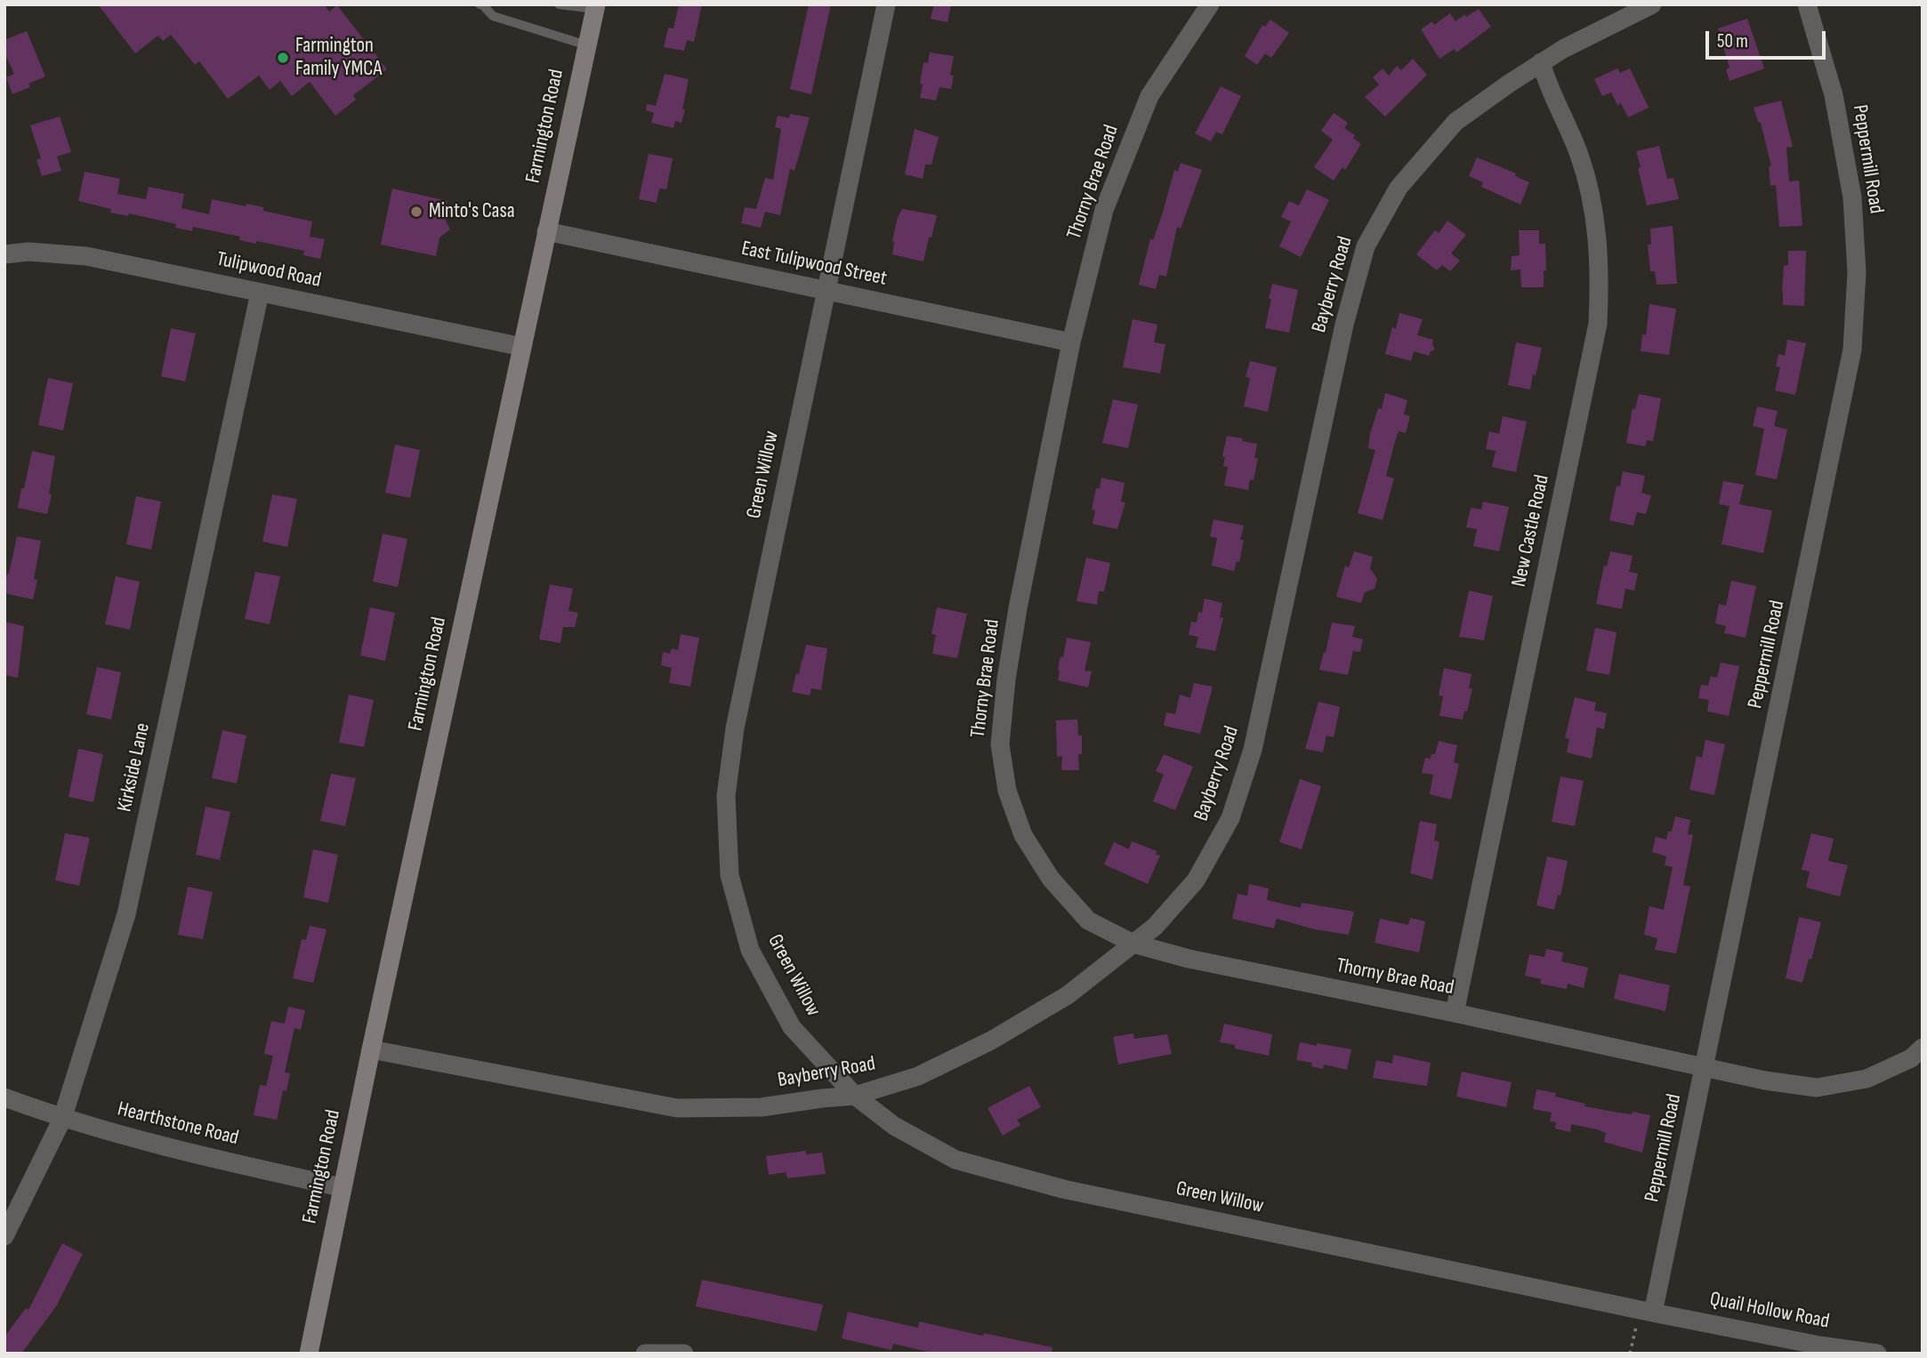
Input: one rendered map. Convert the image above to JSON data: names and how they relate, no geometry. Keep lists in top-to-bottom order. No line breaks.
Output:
{"streets":{"street":["Farmington Road","Peppermill Road","Thorny Brae Road","East Tulipwood Street","Tulipwood Road","Bayberry Road","Green Willow","New Castle Road","Kirkside Lane","Hearthstone Road","Quail Hollow Road"]},"crossings":[["Farmington Road","East Tulipwood Street"],["Farmington Road","Tulipwood Road"],["Farmington Road","Bayberry Road"],["Farmington Road","Hearthstone Road"],["Peppermill Road","Thorny Brae Road"],["Peppermill Road","Green Willow"],["Peppermill Road","Quail Hollow Road"],["Thorny Brae Road","East Tulipwood Street"],["Thorny Brae Road","Bayberry Road"],["Thorny Brae Road","New Castle Road"],["East Tulipwood Street","Green Willow"],["Tulipwood Road","Kirkside Lane"],["Bayberry Road","Green Willow"],["Bayberry Road","New Castle Road"],["Green Willow","Quail Hollow Road"],["Kirkside Lane","Hearthstone Road"]],"places":["Farmington Family YMCA","Minto's Casa"],"scale_bar":"50 m"}
